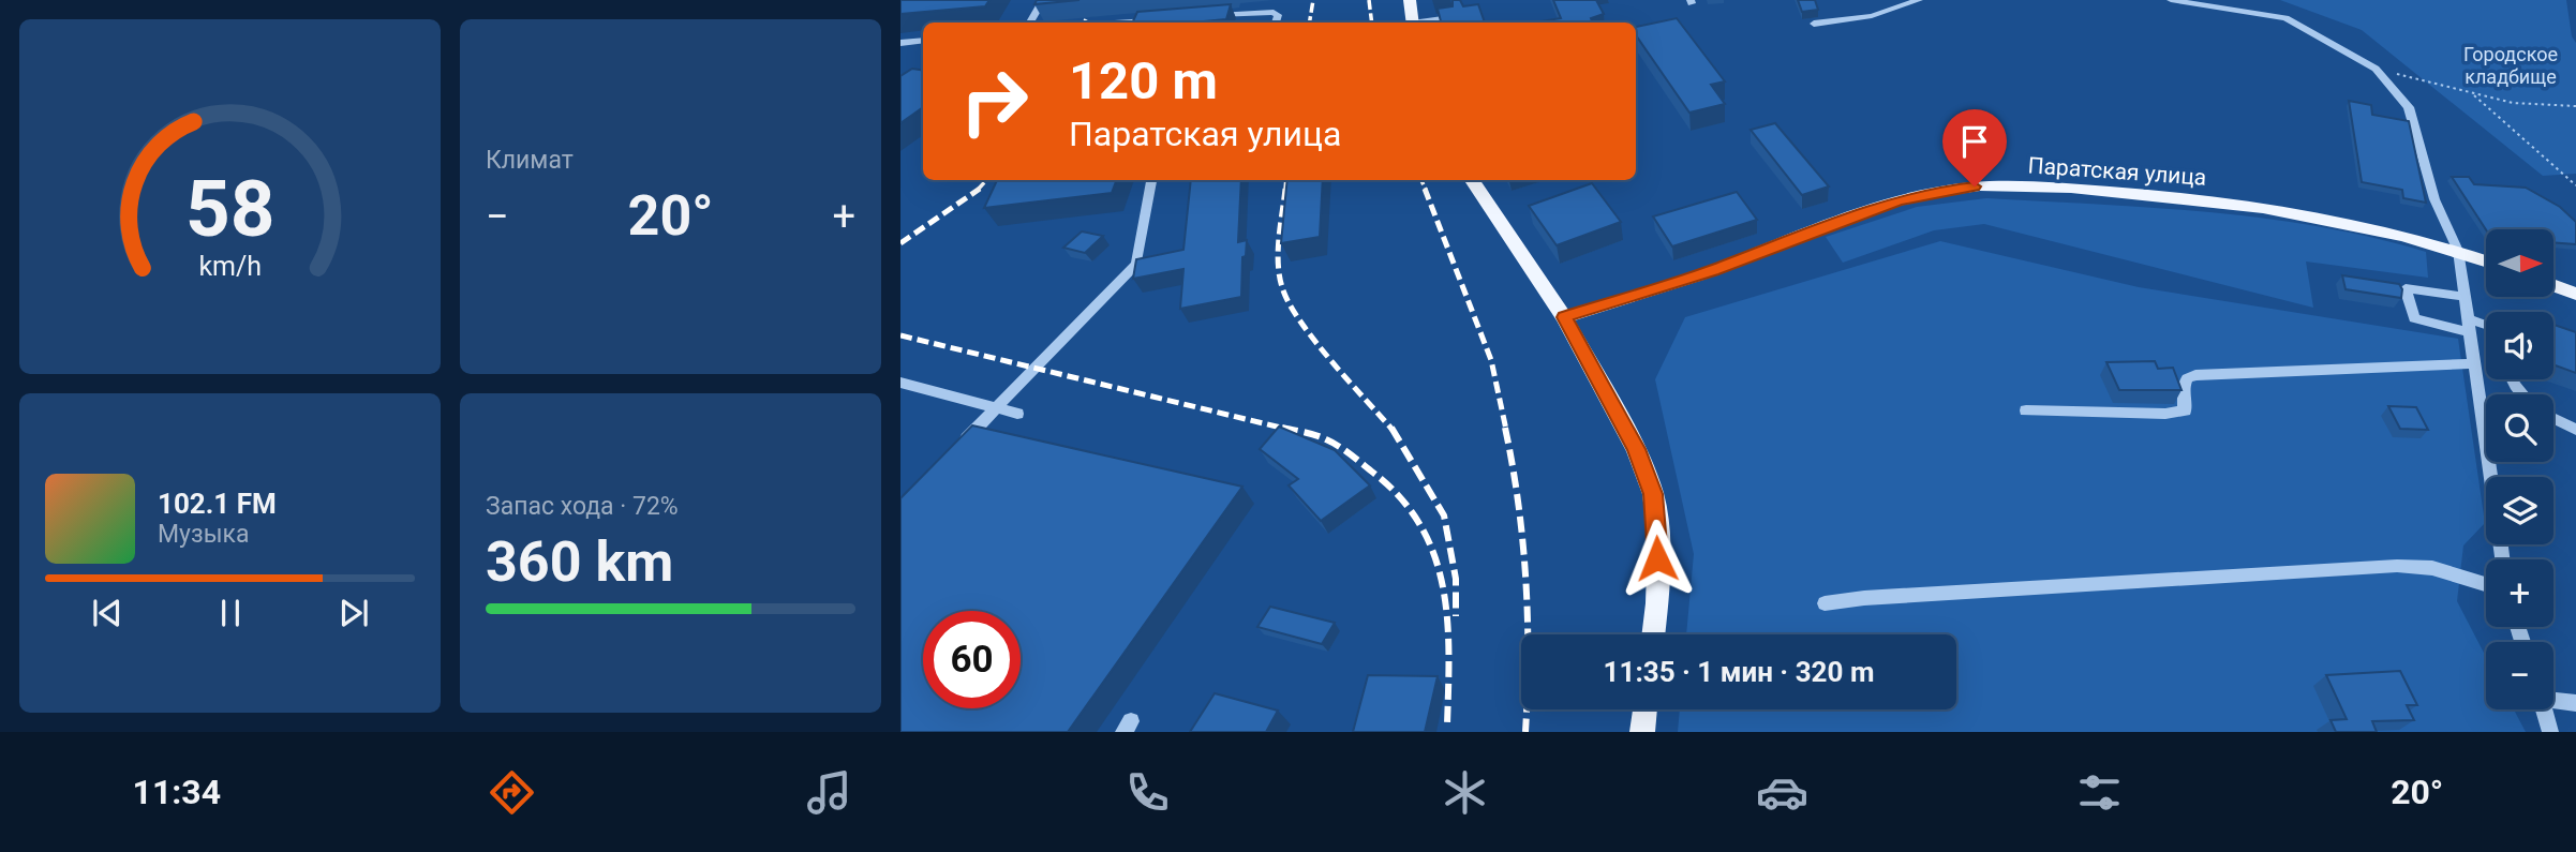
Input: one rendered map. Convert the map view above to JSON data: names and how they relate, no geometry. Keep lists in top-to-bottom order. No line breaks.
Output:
{"streets":{"main road":["Паратская улица"]},"parks":["Городское кладбище"],"north":"right","page":{"tile":["Климат",["Запас хода · 72%","360 km"]],"turn":["120 m","Паратская улица"],"heat":["−","20°","+"],"map_buttons":["+","−"],"song":["102.1 FM","Музыка"],"limit":"60","trip":"11:35 · 1 мин · 320 m","tabs":["11:34","20°"],"gauge":["58","km/h"]}}
